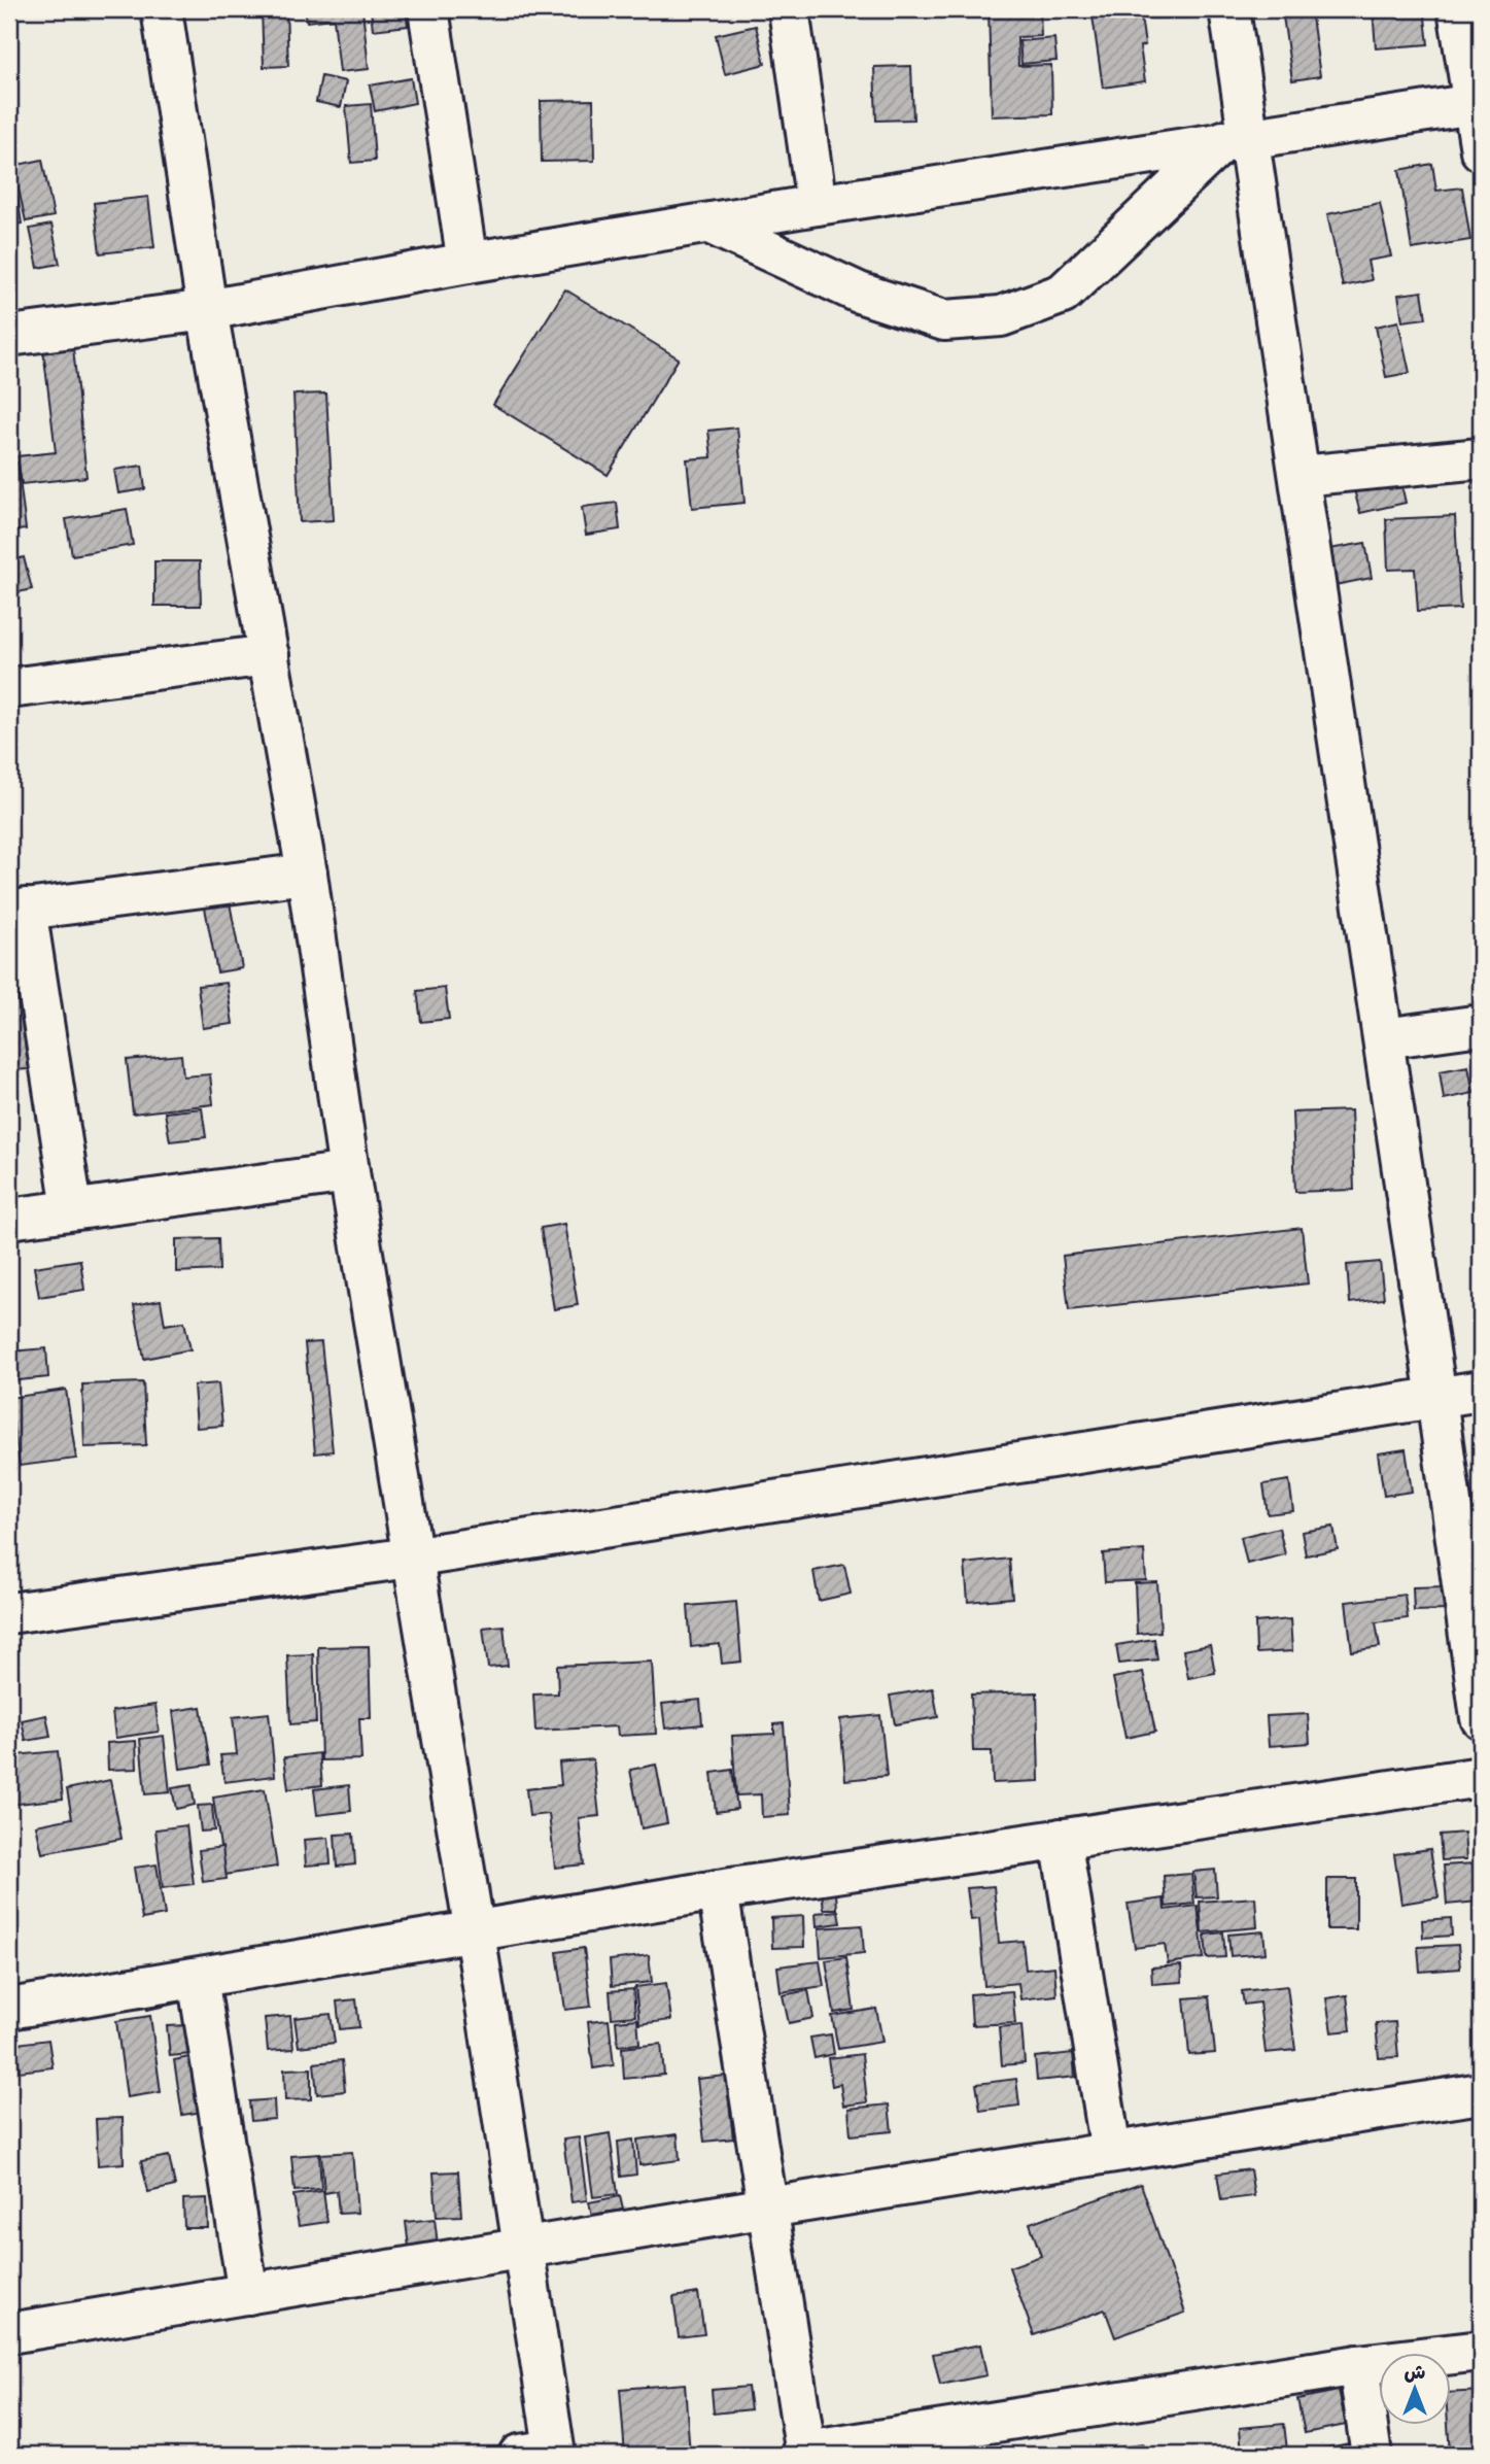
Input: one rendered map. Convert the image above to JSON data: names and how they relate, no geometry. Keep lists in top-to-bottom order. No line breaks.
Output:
{"north":"top"}
